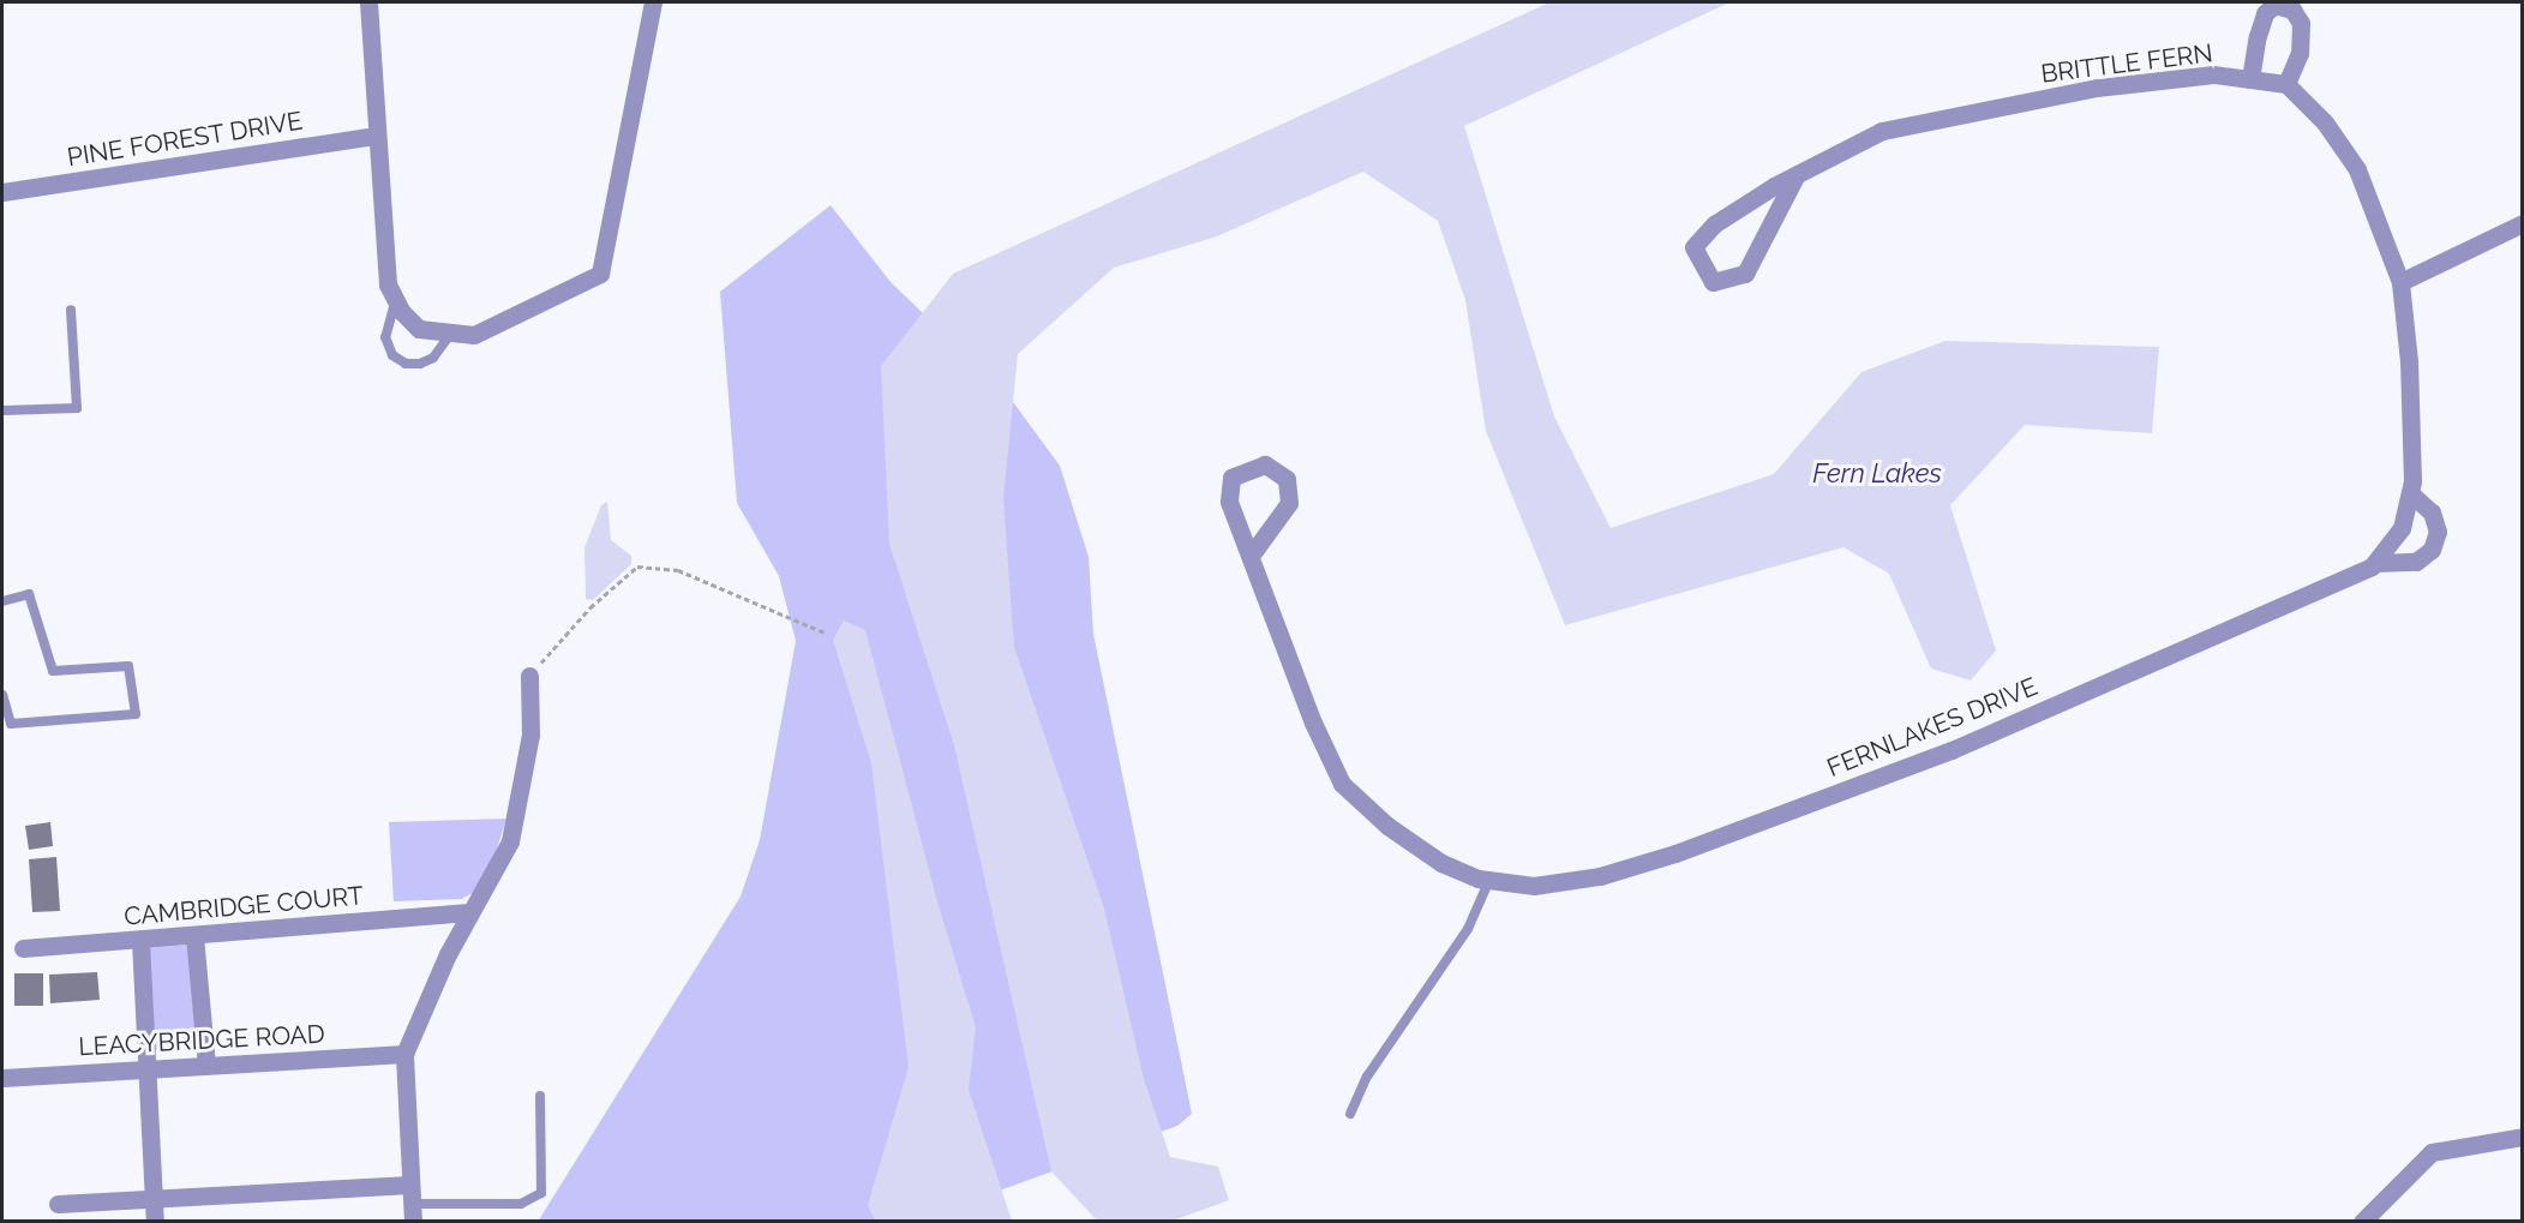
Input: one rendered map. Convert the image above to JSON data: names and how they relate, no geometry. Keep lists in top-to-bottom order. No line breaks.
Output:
{"streets":{"street":["BRITTLE FERN","PINE FOREST DRIVE","FERNLAKES DRIVE","CAMBRIDGE COURT","LEACYBRIDGE ROAD"]},"water":["Fern Lakes"]}
